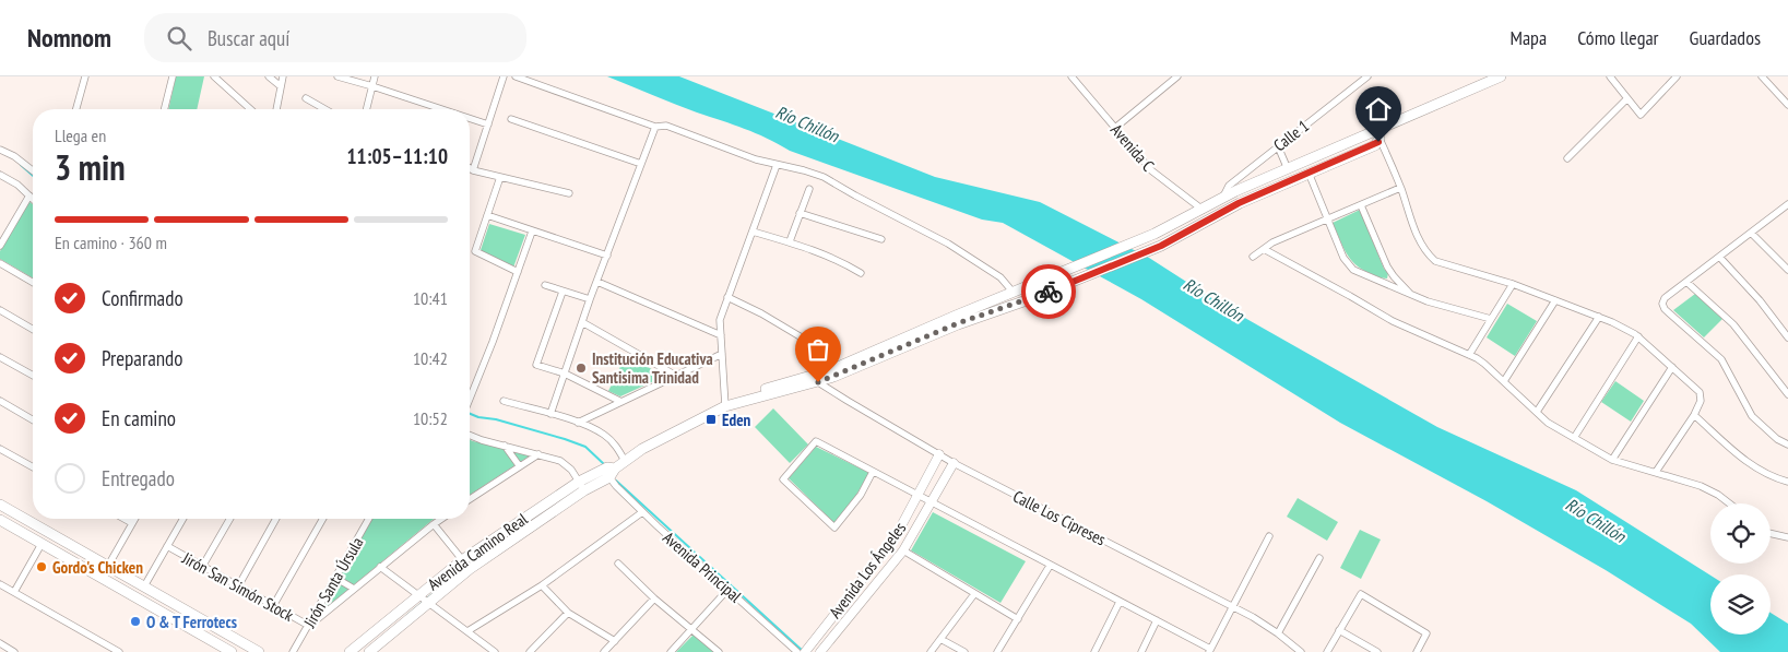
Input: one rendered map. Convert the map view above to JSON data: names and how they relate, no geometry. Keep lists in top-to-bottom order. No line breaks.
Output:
{"streets":{"main road":["Avenida Camino Real"],"street":["Calle 1","Avenida C","Calle Los Cipreses","Avenida Principal","Avenida Los Ángeles","Jirón Santa Úrsula","Jirón San Simón Stock"]},"crossings":[["Calle 1","Avenida Camino Real"],["Avenida C","Avenida Camino Real"],["Calle Los Cipreses","Avenida Camino Real"],["Calle Los Cipreses","Avenida Los Ángeles"],["Avenida Camino Real","Avenida Principal"],["Jirón Santa Úrsula","Jirón San Simón Stock"]],"water":["Río Chillón"],"places":{"other":["Institución Educativa Santisima Trinidad","Gordo's Chicken","O & T Ferrotecs"],"transit":["Eden"]},"page":{"header":"Nomnom","search":"Buscar aquí","nav":["Mapa","Cómo llegar","Guardados"],"heading":["3 min","Llega en","11:05–11:10"],"bar":"En camino · 360 m","list":[["Confirmado","10:41"],["Preparando","10:42"],["En camino","10:52"],"Entregado"]}}
